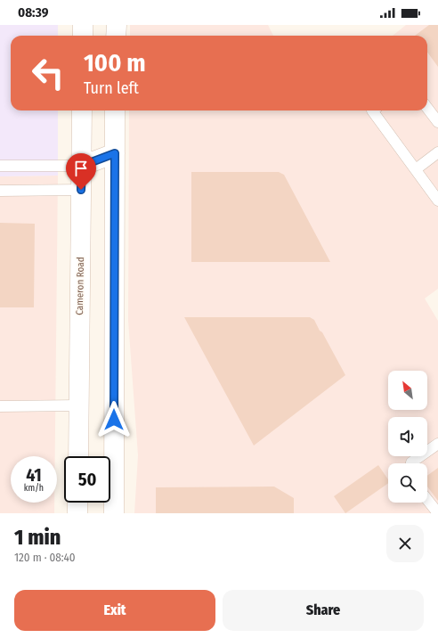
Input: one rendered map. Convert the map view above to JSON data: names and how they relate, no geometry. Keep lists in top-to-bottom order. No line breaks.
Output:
{"streets":{"main road":["Cameron Road"]},"north":"top left","page":{"status":"08:39","turn":["100 m","Turn left"],"speed":"41 km/h","limit":"50","heading":["1 min","120 m · 08:40"],"buttons":["Exit","Share"]}}
